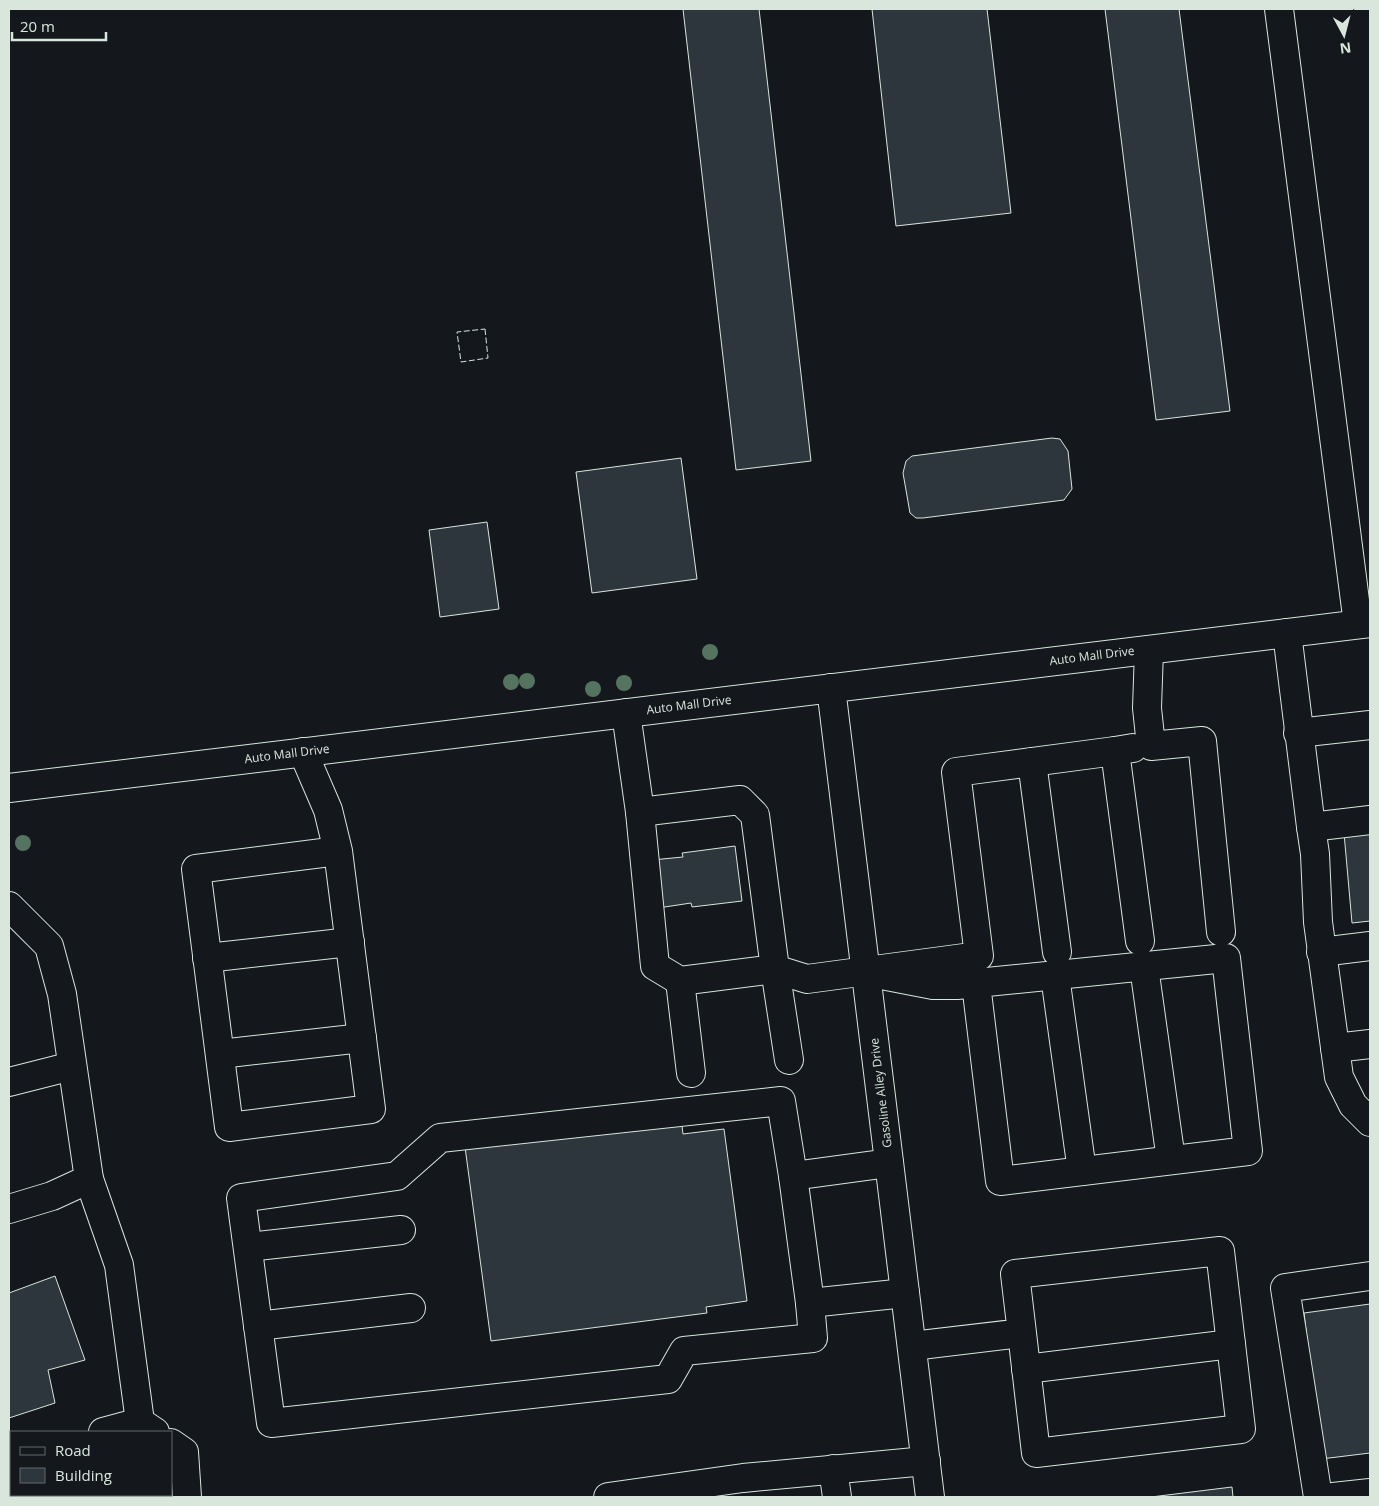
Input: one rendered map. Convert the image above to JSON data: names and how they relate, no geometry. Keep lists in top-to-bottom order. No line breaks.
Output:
{"streets":{"street":["Auto Mall Drive","Gasoline Alley Drive"]},"crossings":[["Auto Mall Drive","Gasoline Alley Drive"]],"legend":["Road","Building"],"scale_bar":"20 m","north":"bottom"}
